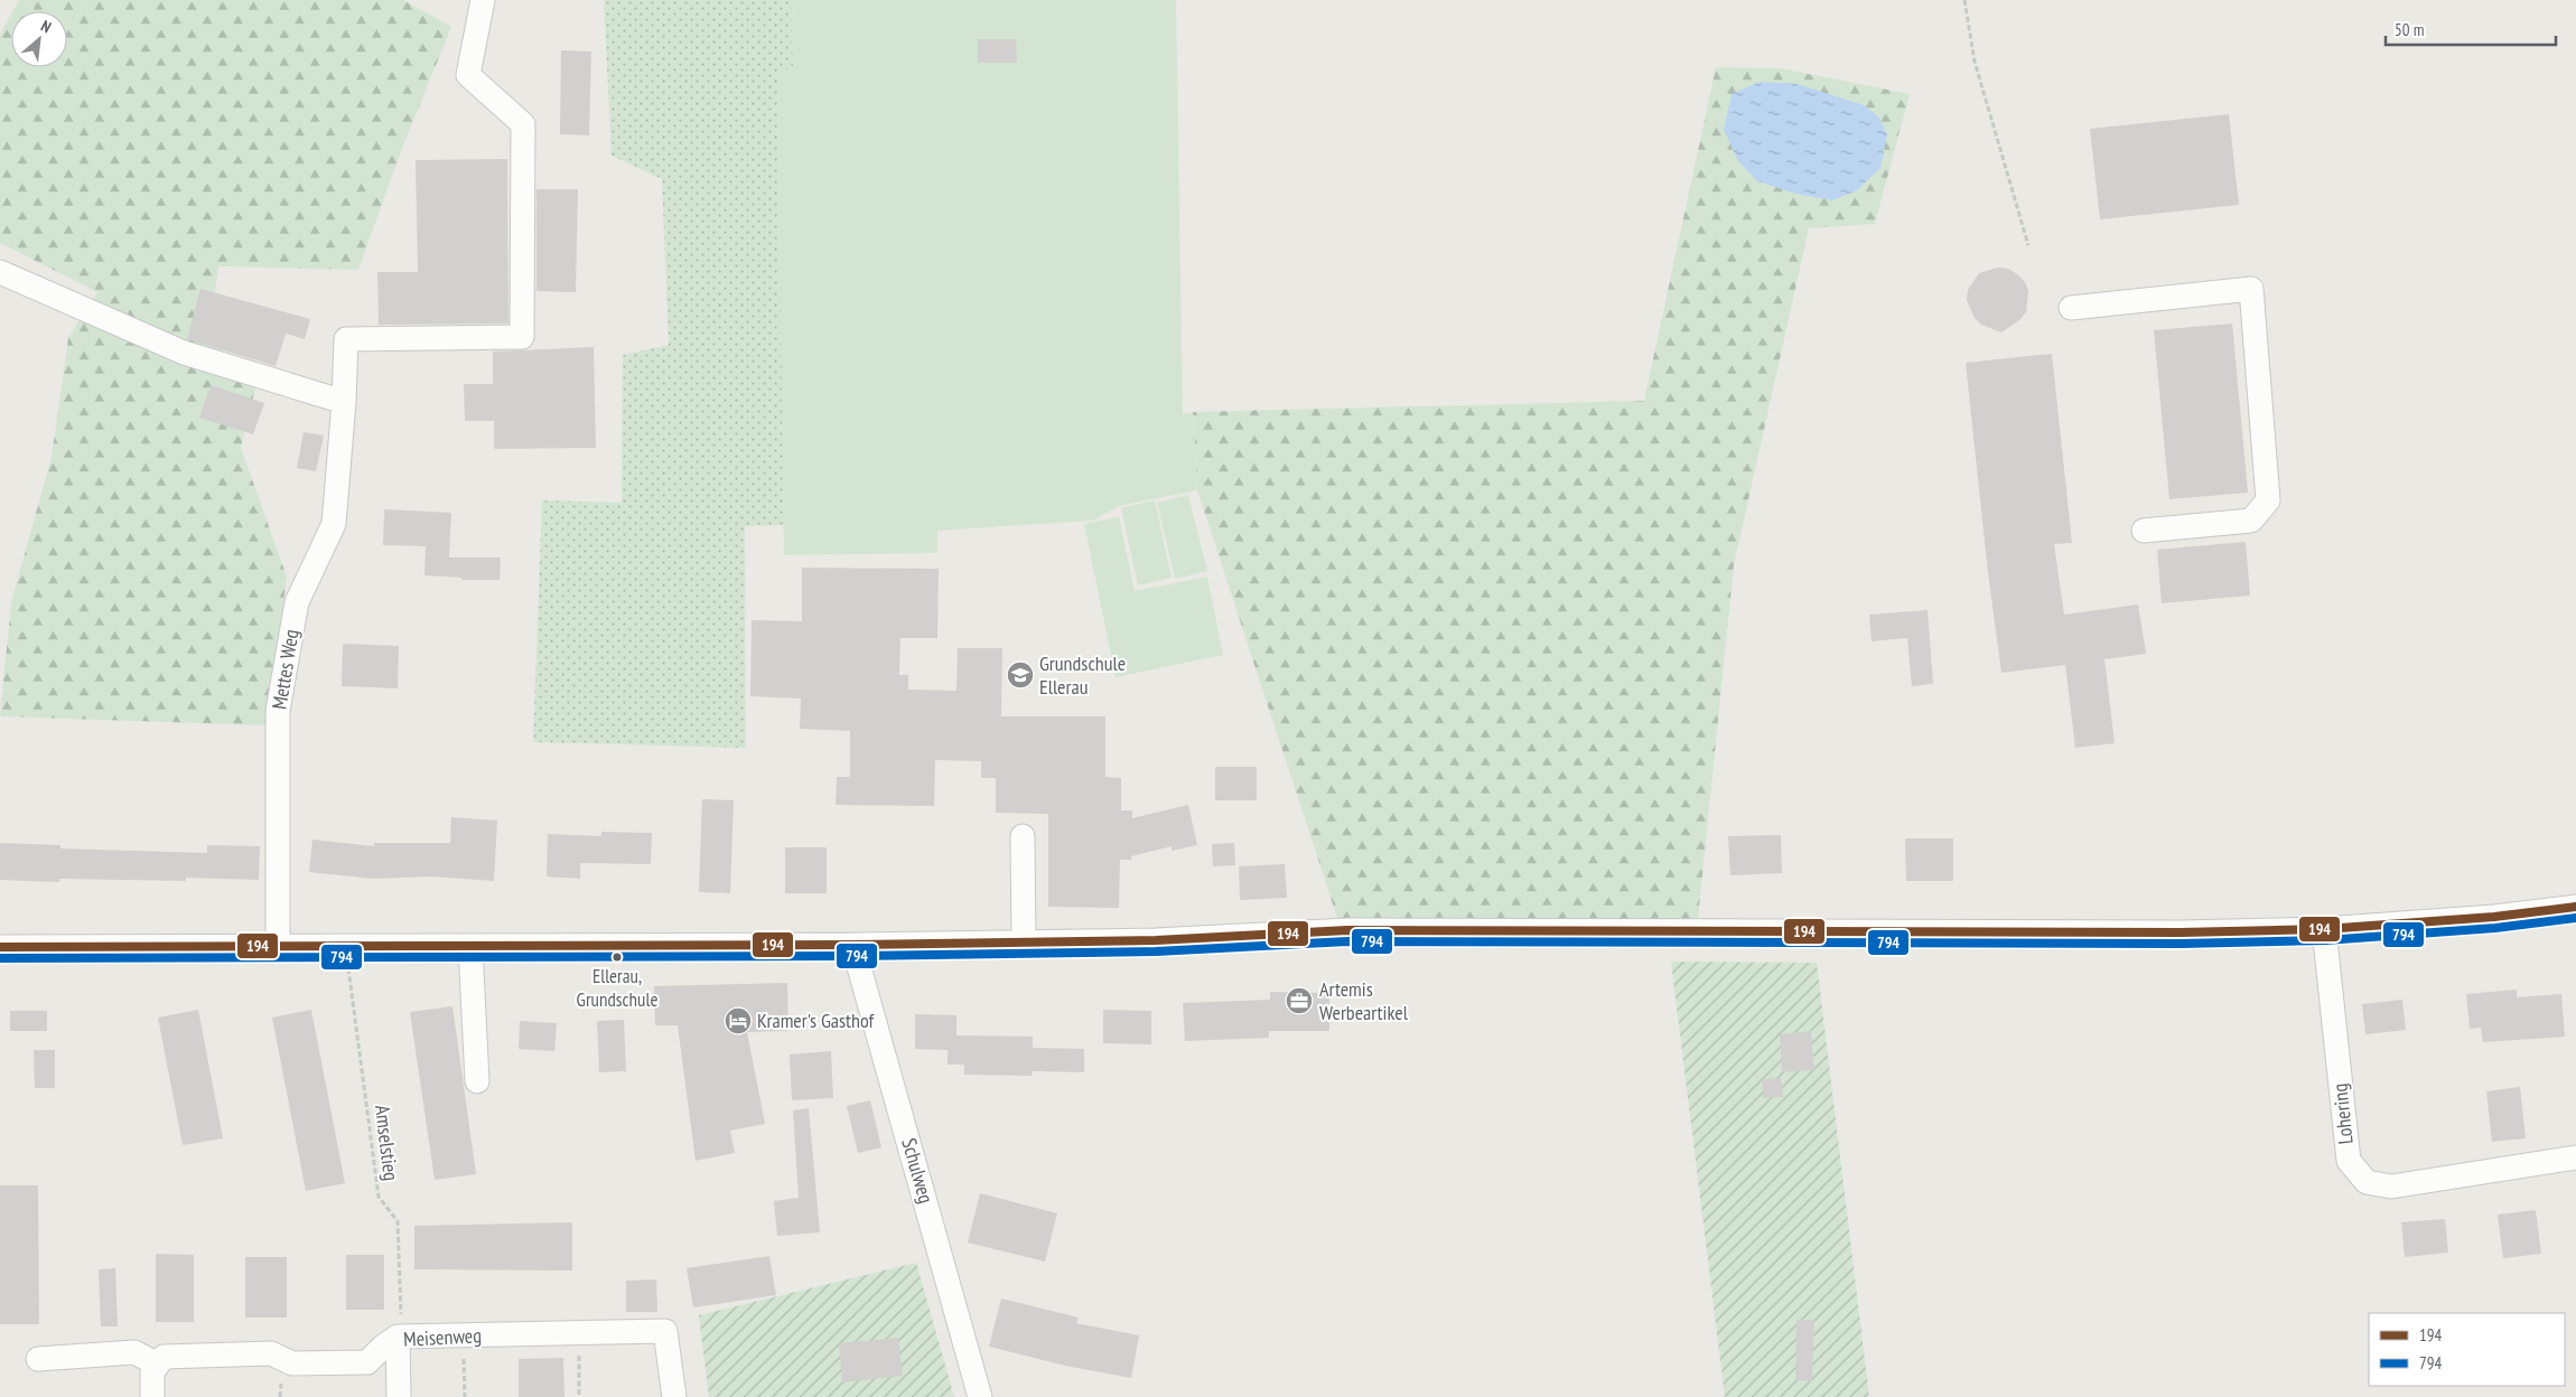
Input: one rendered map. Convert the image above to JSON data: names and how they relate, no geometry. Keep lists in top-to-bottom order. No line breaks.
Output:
{"streets":{"street":["Mettes Weg","Lohering","Schulweg","Meisenweg"],"path":["Amselstieg"]},"crossings":[["Amselstieg","Meisenweg"]],"places":{"school or university":["Grundschule Ellerau"],"other":["Ellerau, Grundschule"],"office":["Artemis Werbeartikel"],"hotel":["Kramer's Gasthof"]},"lines":["transit line 194","transit line 794"],"legend":["194","794"],"scale_bar":"50 m","north":"top right"}
